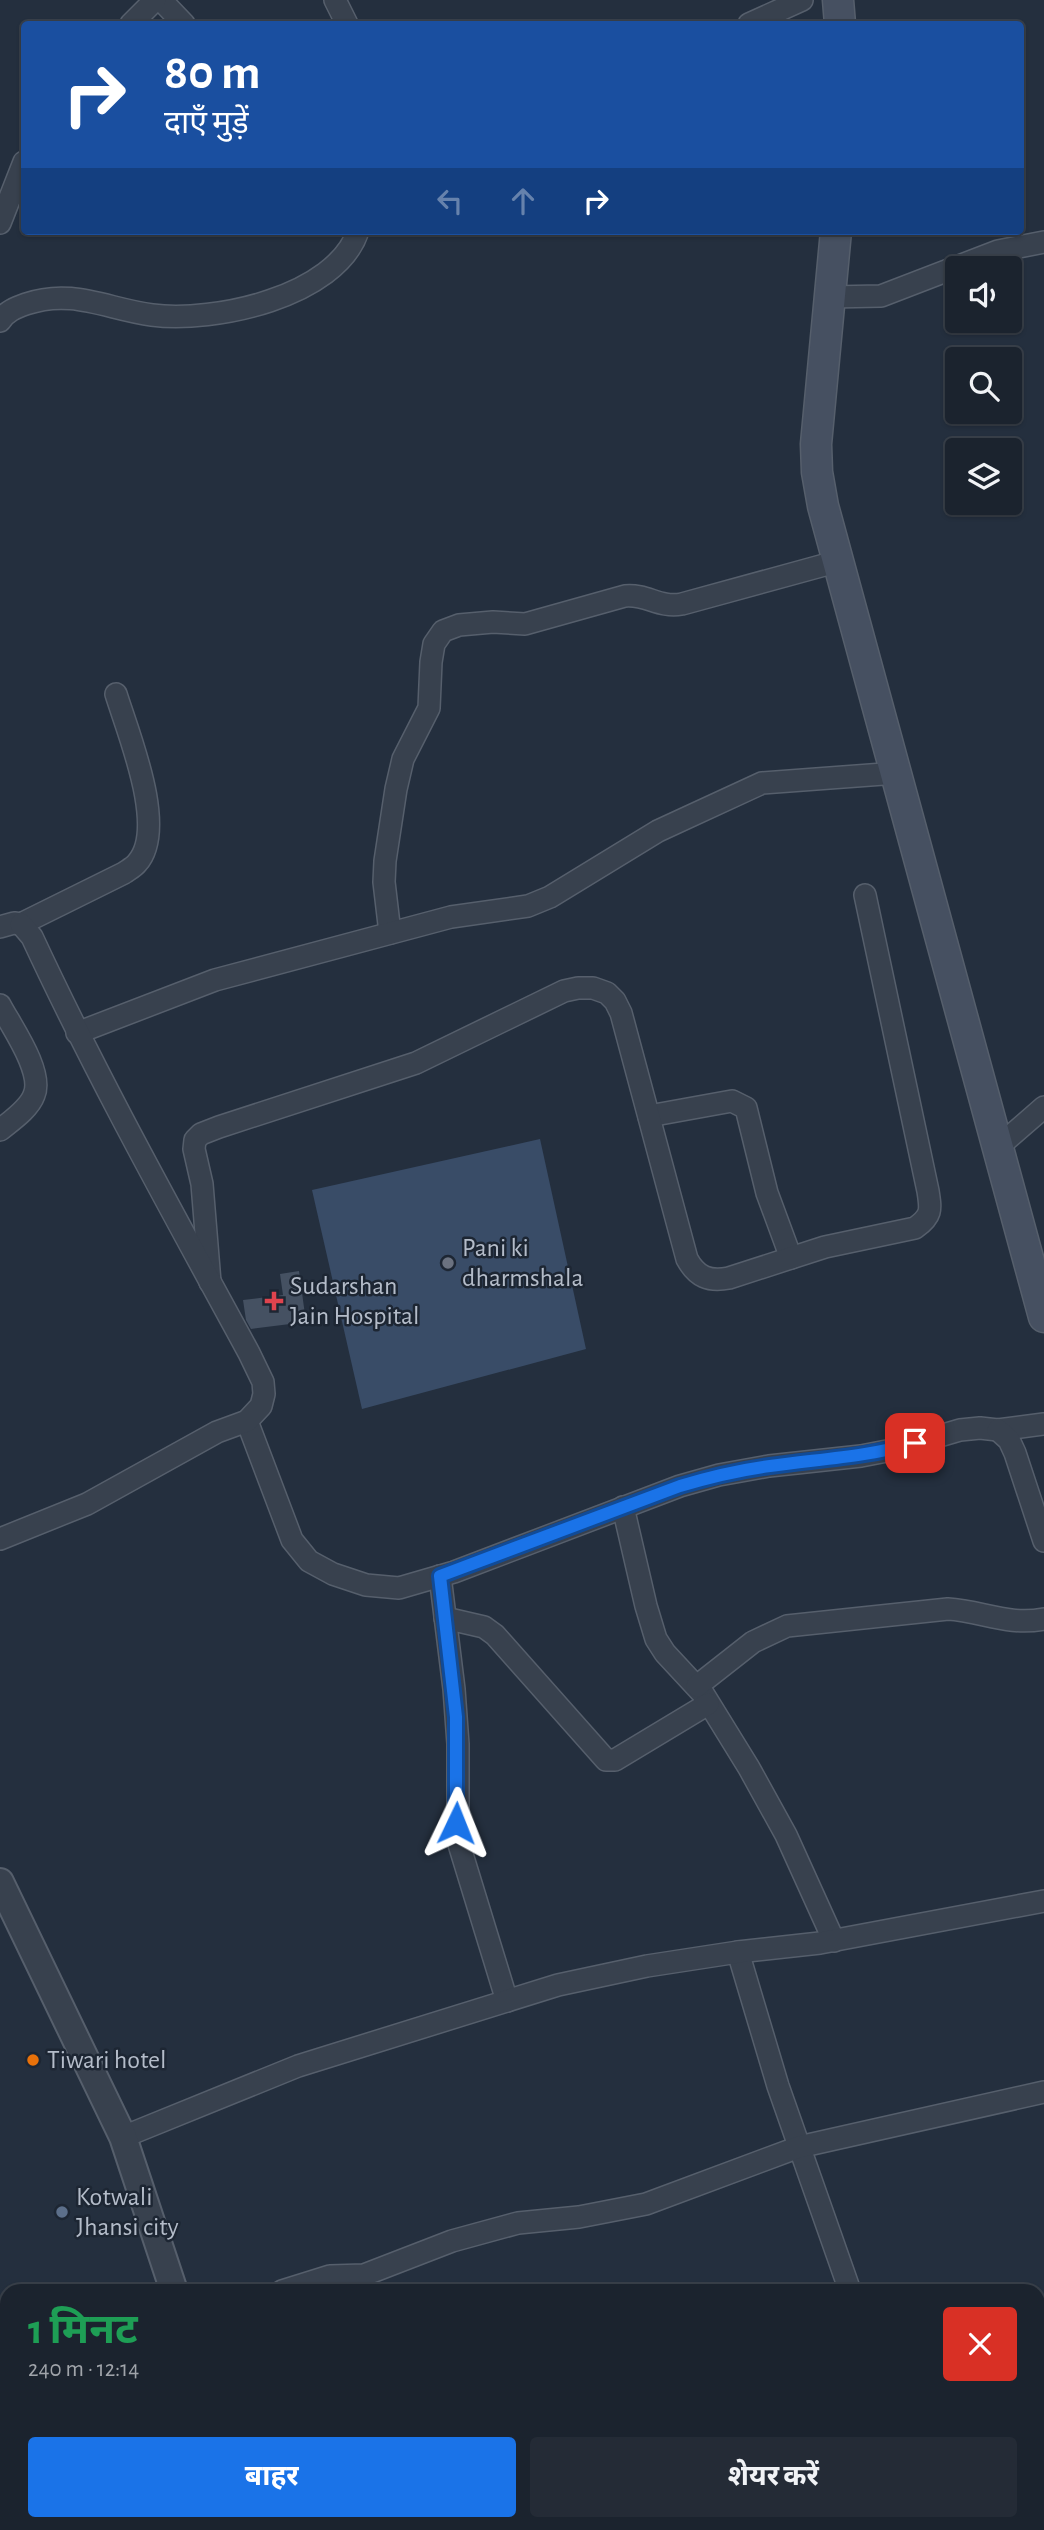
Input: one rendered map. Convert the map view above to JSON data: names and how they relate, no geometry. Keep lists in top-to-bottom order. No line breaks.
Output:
{"places":{"other":["Pani ki dharmshala","Tiwari hotel","Kotwali Jhansi city"],"health":["Sudarshan Jain Hospital"]},"page":{"turn":["80 m","दाएँ मुड़ें"],"heading":["1 मिनट","240 m · 12:14"],"buttons":["बाहर","शेयर करें"]}}
